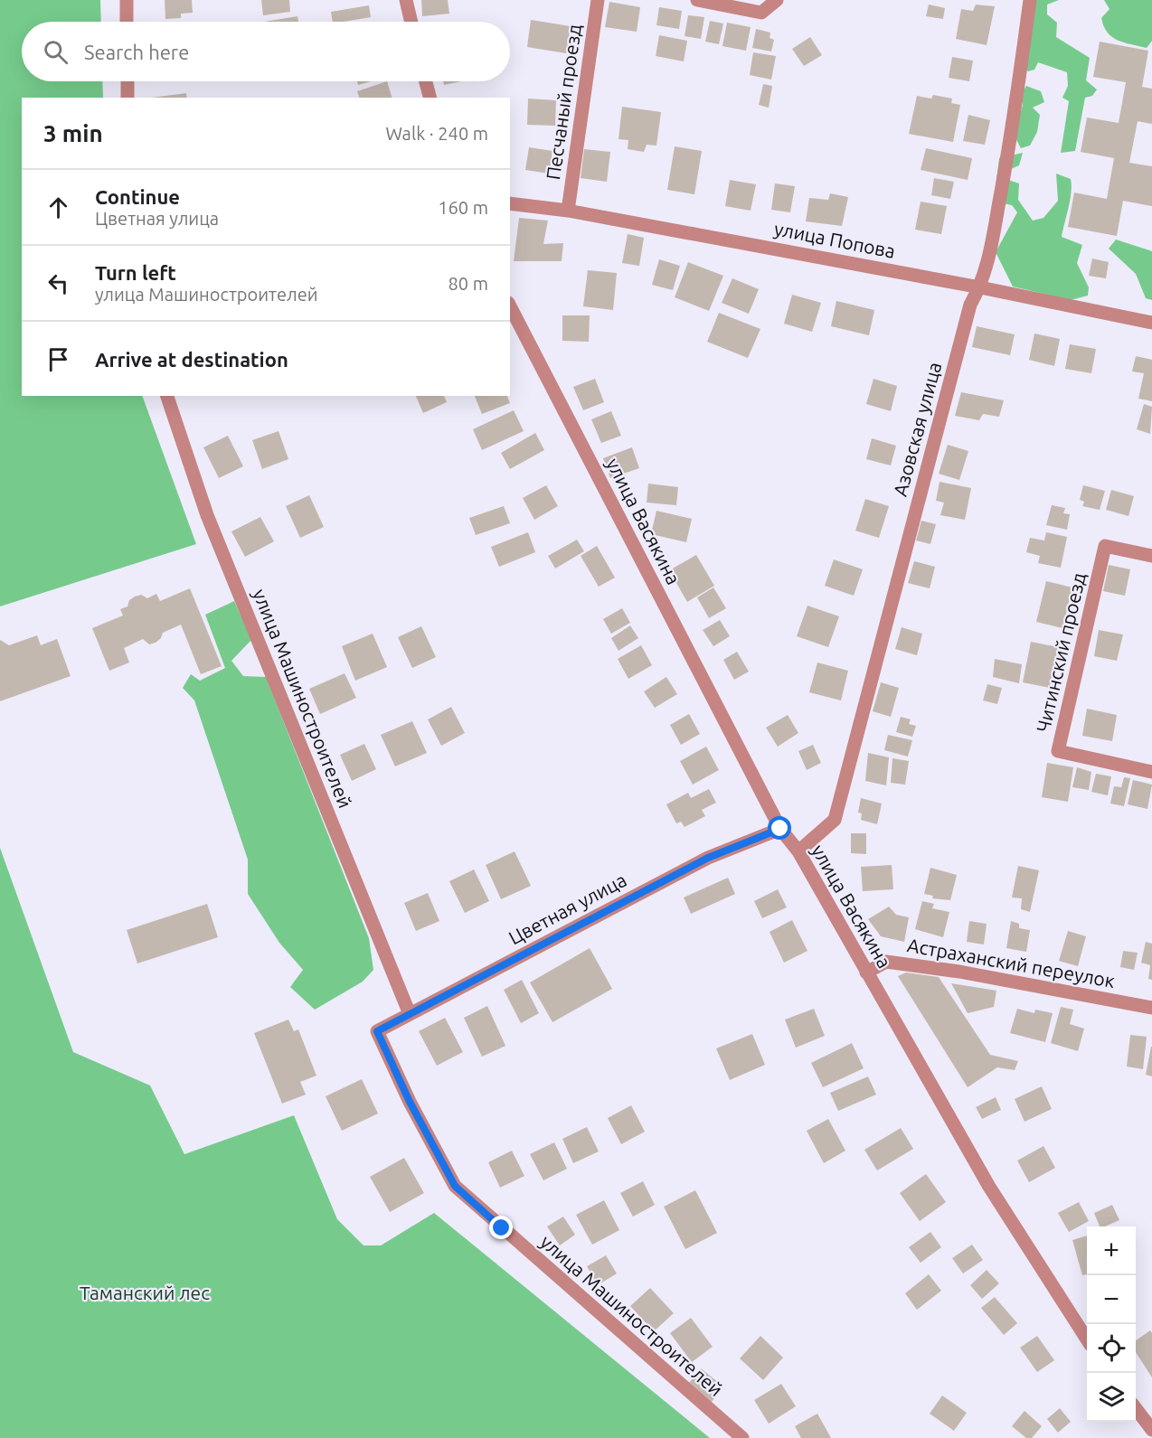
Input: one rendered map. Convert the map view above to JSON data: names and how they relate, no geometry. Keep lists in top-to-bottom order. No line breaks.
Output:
{"streets":{"street":["Песчаный проезд","улица Попова","Азовская улица","улица Васякина","Читинский проезд","улица Машиностроителей","Цветная улица","Астраханский переулок"]},"crossings":[["Песчаный проезд","улица Попова"],["улица Попова","Азовская улица"],["Азовская улица","улица Васякина"],["улица Васякина","Цветная улица"],["улица Васякина","Астраханский переулок"],["улица Машиностроителей","Цветная улица"]],"parks":["Таманский лес"],"page":{"search":"Search here","heading":["3 min","Walk · 240 m"],"list":[["Continue","Цветная улица","160 m"],["Turn left","улица Машиностроителей","80 m"],"Arrive at destination"],"map_buttons":["+","−"]}}
